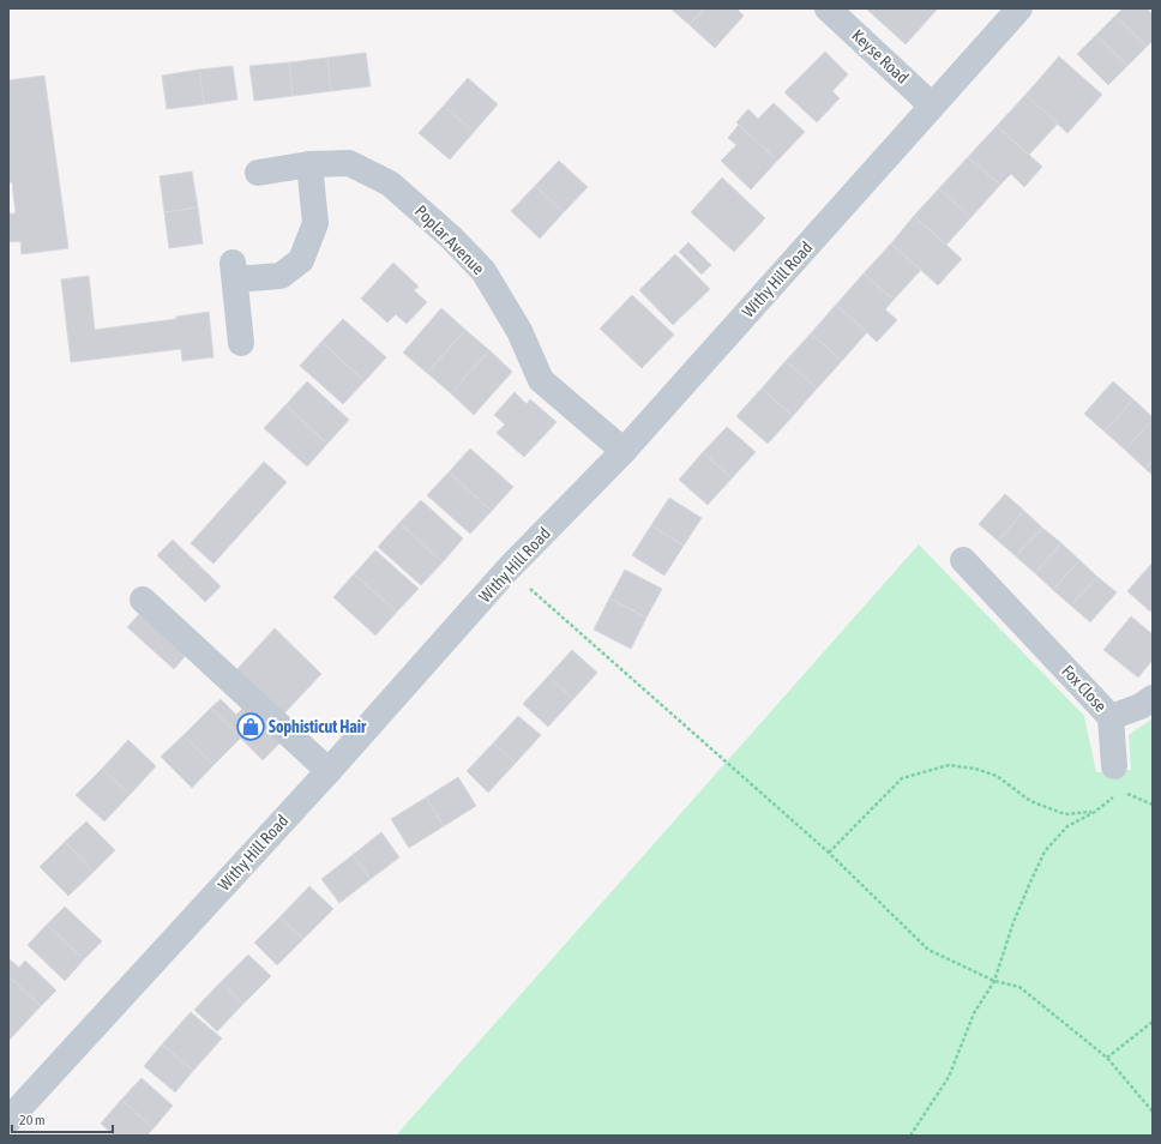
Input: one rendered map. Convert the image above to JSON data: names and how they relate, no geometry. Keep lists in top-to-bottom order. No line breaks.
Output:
{"streets":{"street":["Keyse Road","Poplar Avenue","Withy Hill Road","Fox Close"]},"crossings":[["Keyse Road","Withy Hill Road"],["Poplar Avenue","Withy Hill Road"]],"places":{"shop":["Sophisticut Hair"]},"scale_bar":"20 m"}
